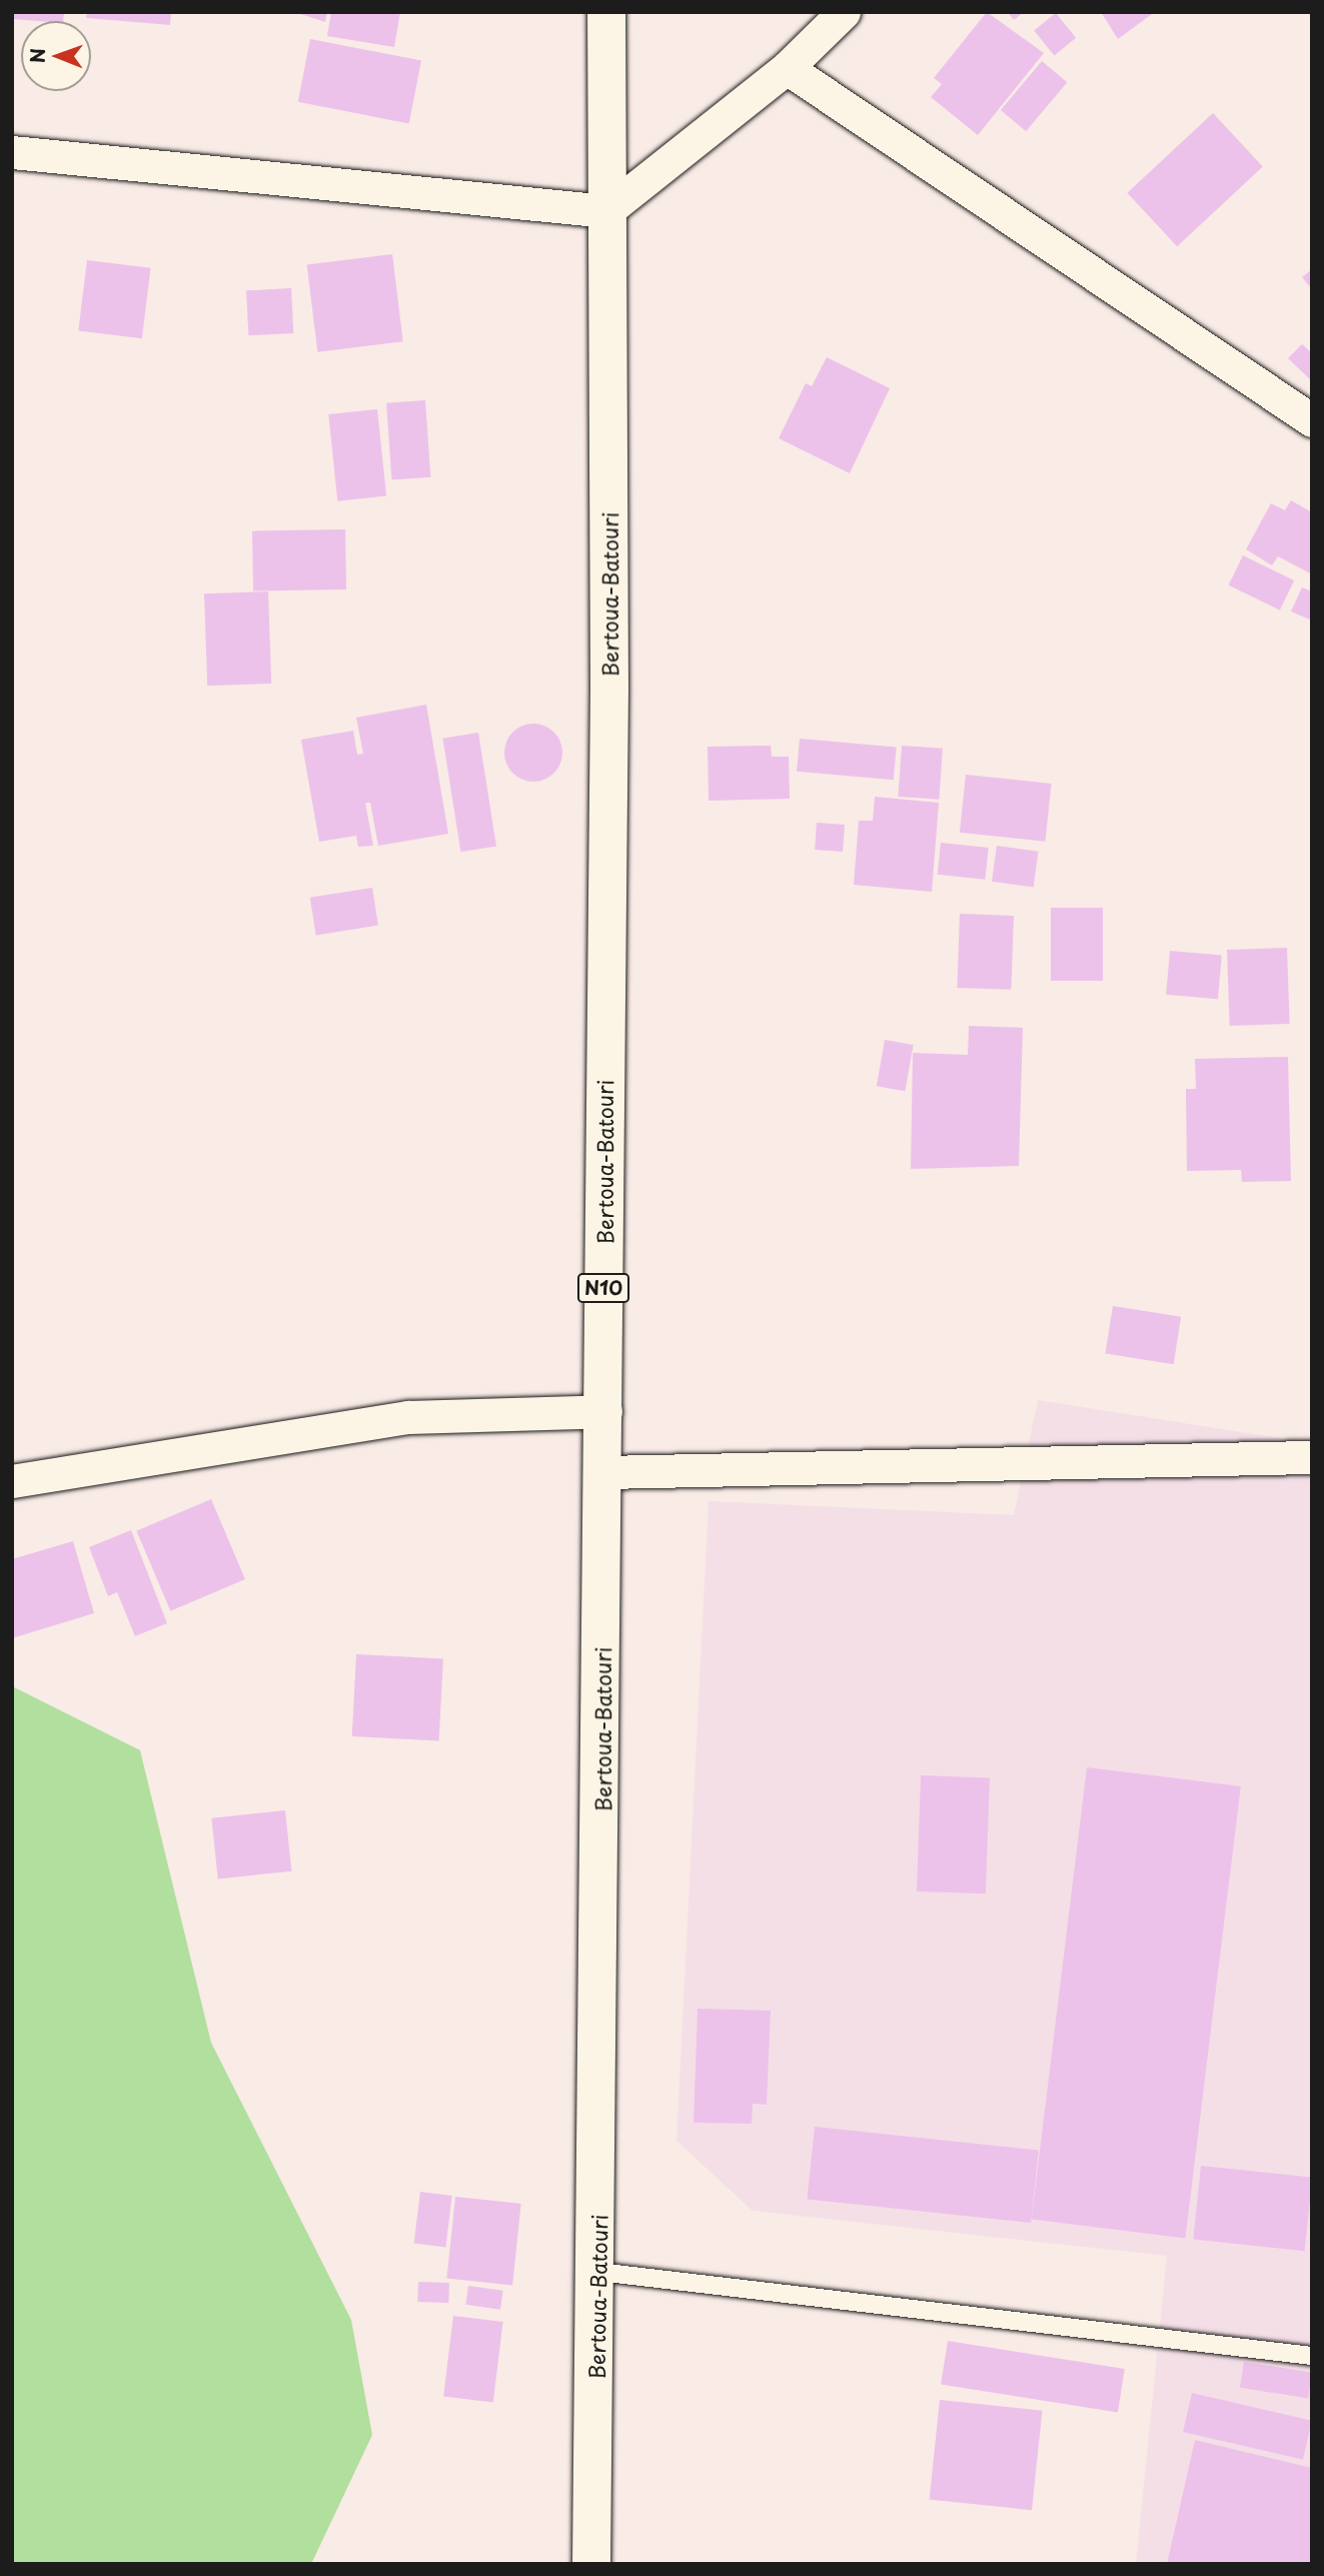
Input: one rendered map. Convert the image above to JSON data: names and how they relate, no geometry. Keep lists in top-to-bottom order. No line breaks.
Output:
{"streets":{"highway":["Bertoua-Batouri","N10"]},"north":"left"}
